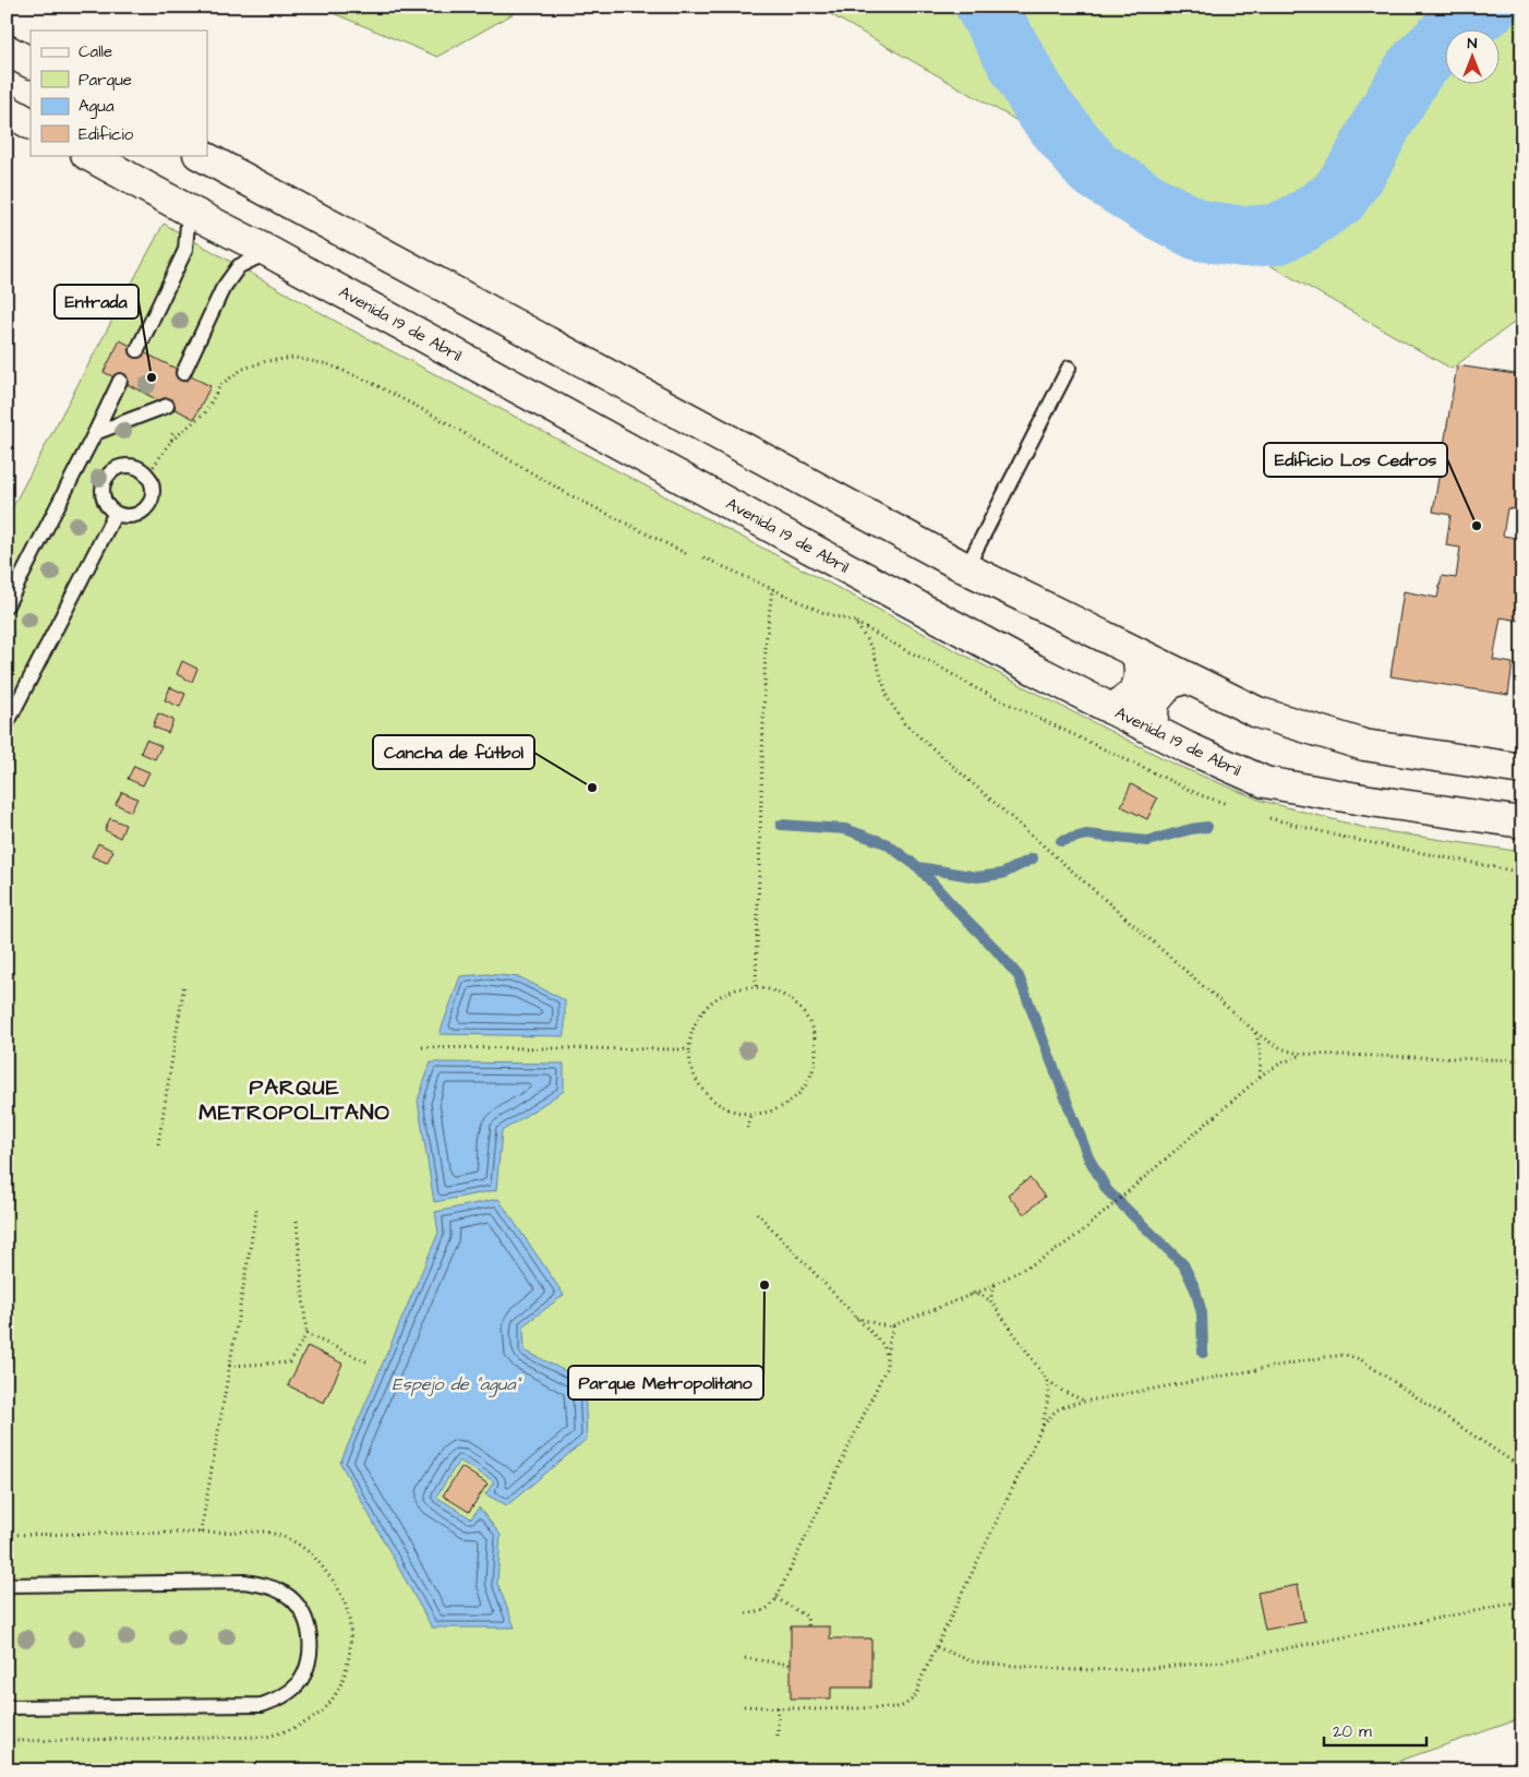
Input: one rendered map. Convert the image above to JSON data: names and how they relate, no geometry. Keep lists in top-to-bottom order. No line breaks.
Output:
{"streets":{"street":["Avenida 19 de Abril"]},"districts":["PARQUE METROPOLITANO"],"water":["Espejo de \"agua\""],"places":["Entrada","Edificio Los Cedros","Cancha de fútbol","Parque Metropolitano"],"legend":["Calle","Parque","Agua","Edificio"],"scale_bar":"20 m","north":"top"}
